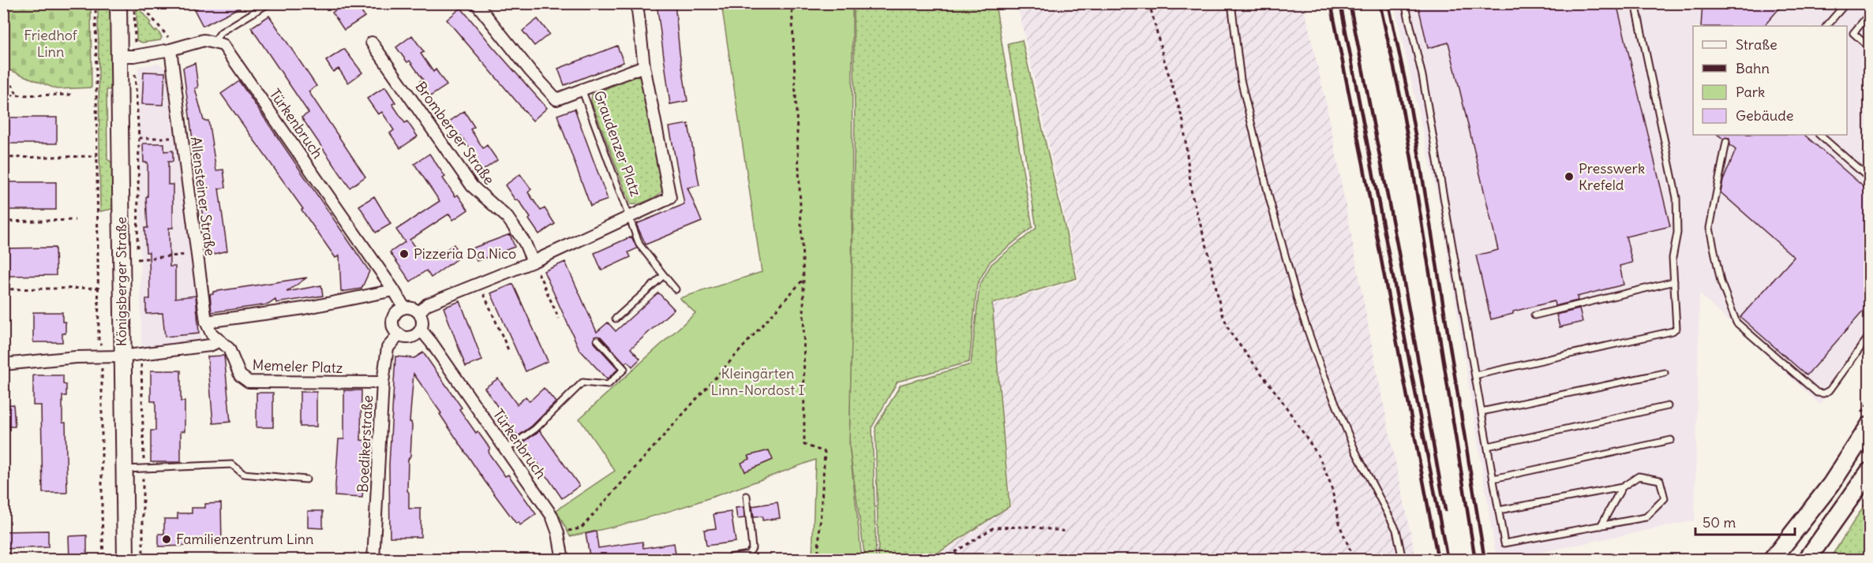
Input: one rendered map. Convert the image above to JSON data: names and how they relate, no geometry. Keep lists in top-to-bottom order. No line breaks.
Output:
{"streets":{"street":["Türkenbruch","Bromberger Straße","Graudenzer Platz","Allensteiner Straße","Königsberger Straße","Memeler Platz","Boedikerstraße"]},"crossings":[["Türkenbruch","Boedikerstraße"],["Allensteiner Straße","Memeler Platz"],["Memeler Platz","Boedikerstraße"]],"parks":["Friedhof Linn","Kleingärten Linn-Nordost I"],"places":["Presswerk Krefeld","Pizzeria Da Nico","Familienzentrum Linn"],"legend":["Straße","Bahn","Park","Gebäude"],"scale_bar":"50 m"}
